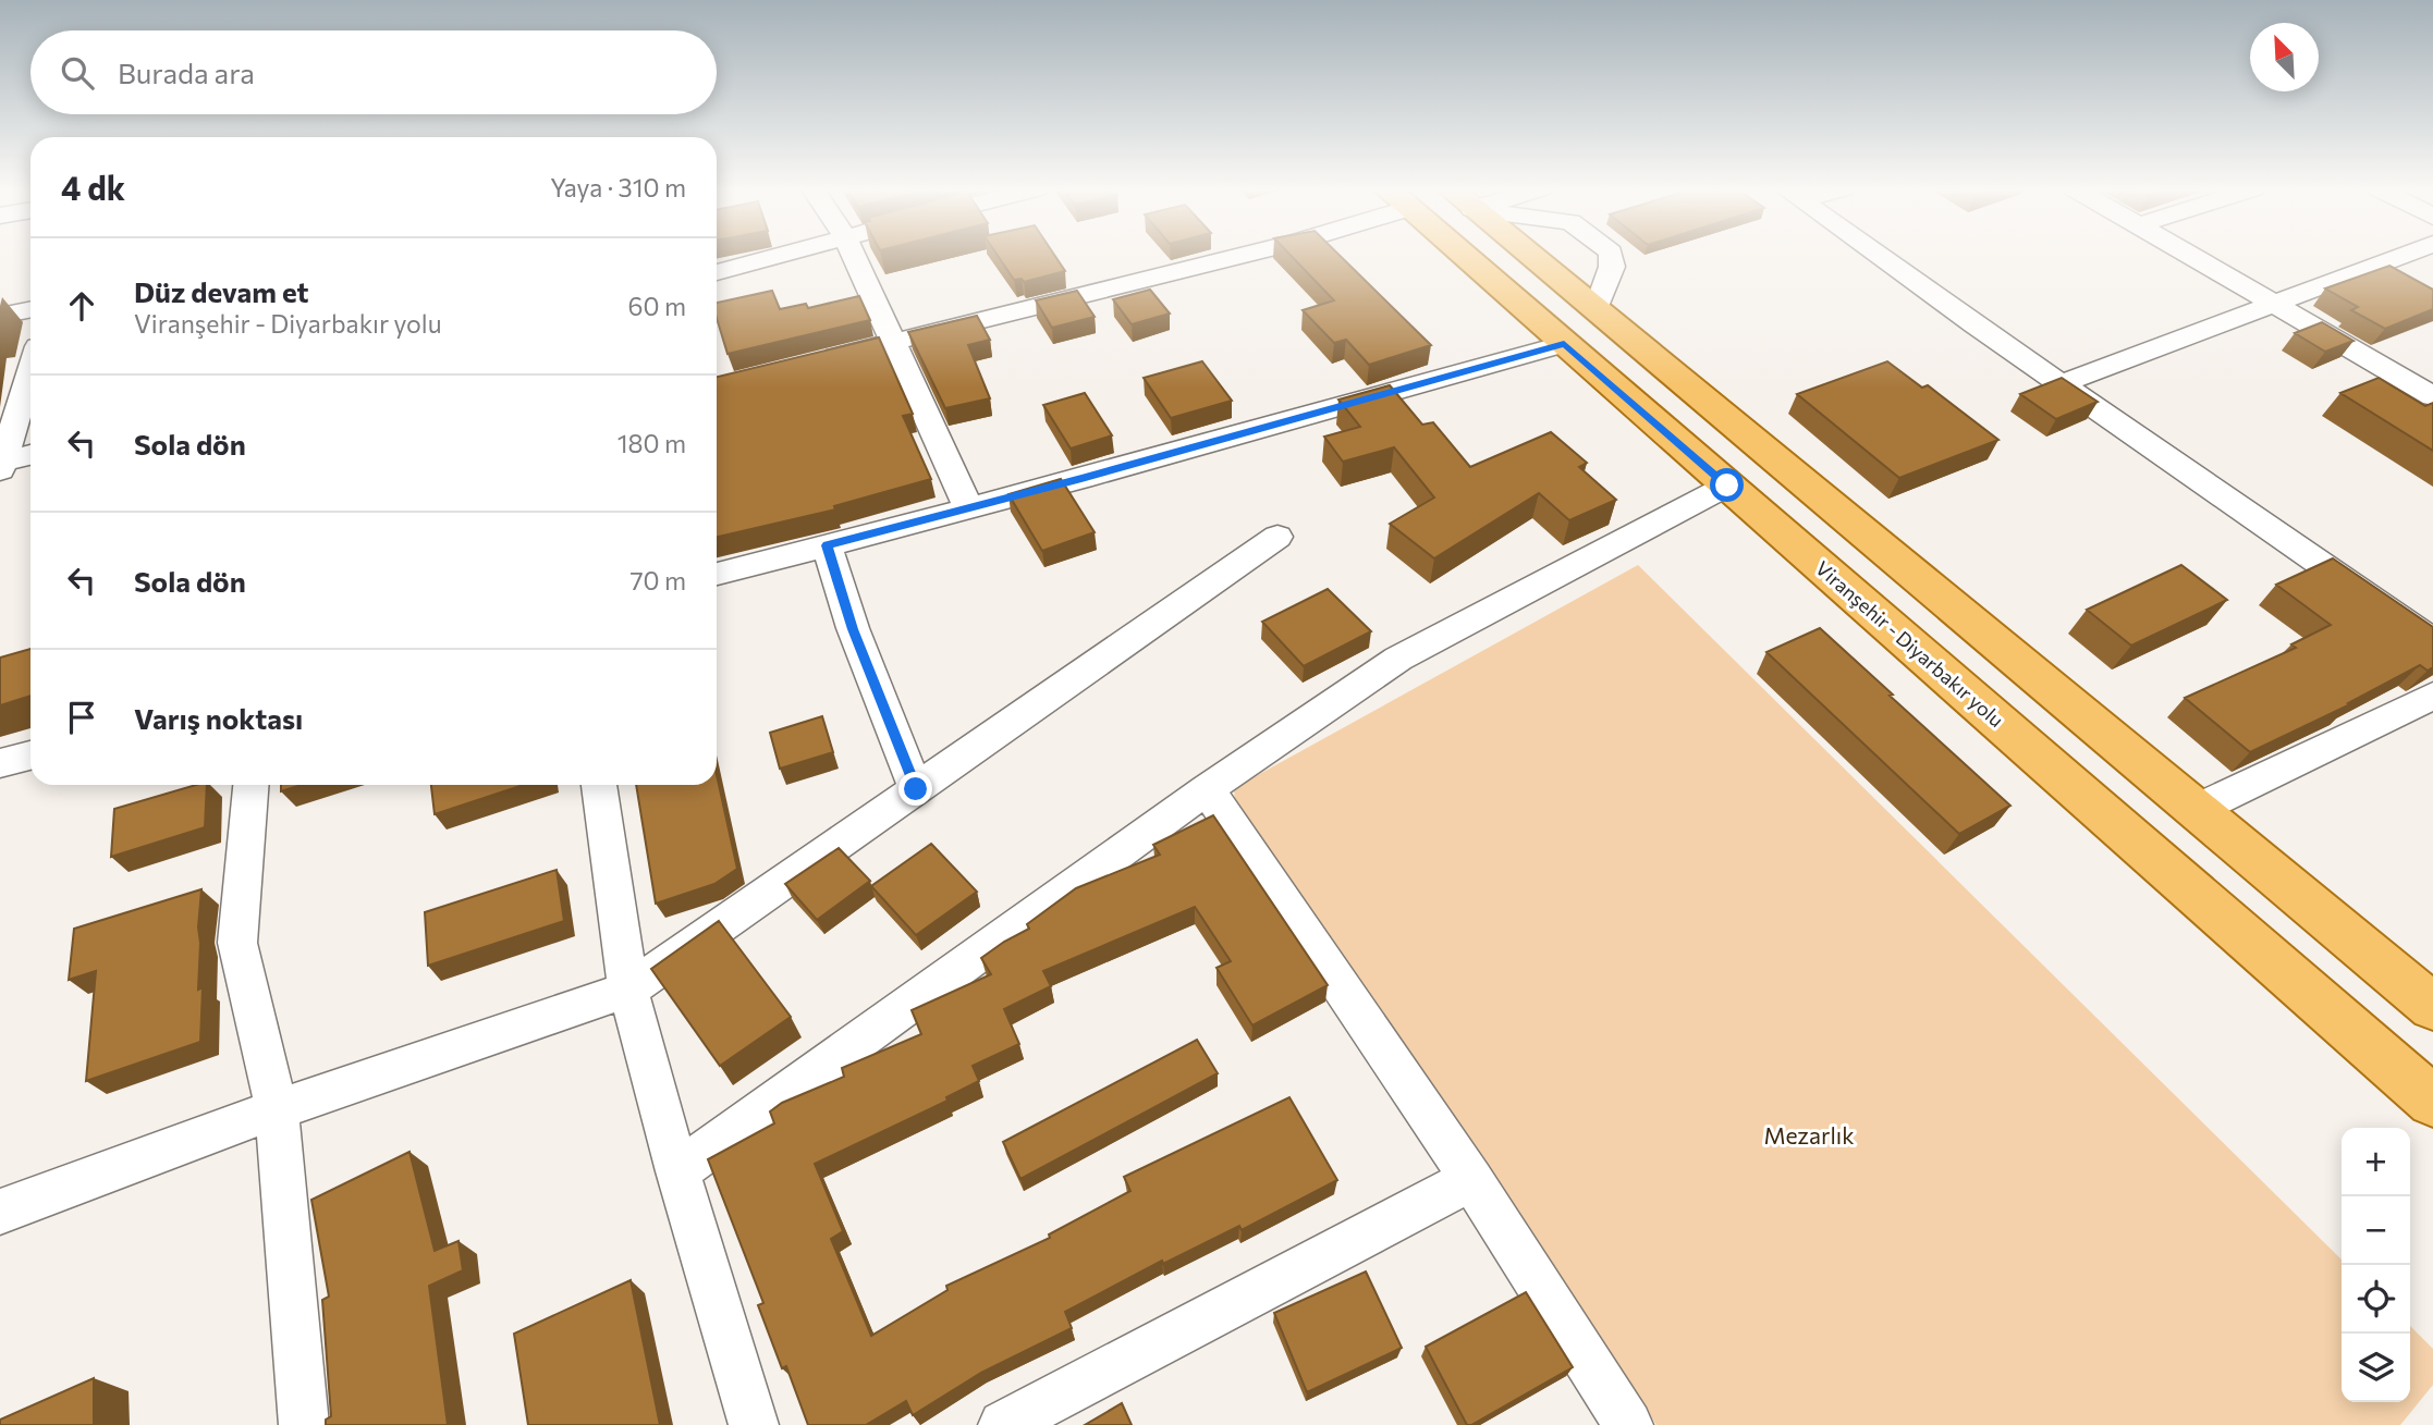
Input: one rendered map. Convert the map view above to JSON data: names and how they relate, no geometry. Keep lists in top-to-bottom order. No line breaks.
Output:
{"streets":{"main road":["Viranşehir - Diyarbakır yolu"]},"parks":["Mezarlık"],"north":"top left","page":{"search":"Burada ara","heading":["4 dk","Yaya · 310 m"],"list":[["Düz devam et","Viranşehir - Diyarbakır yolu","60 m"],["Sola dön","180 m"],["Sola dön","70 m"],"Varış noktası"],"map_buttons":["+","−"]}}
